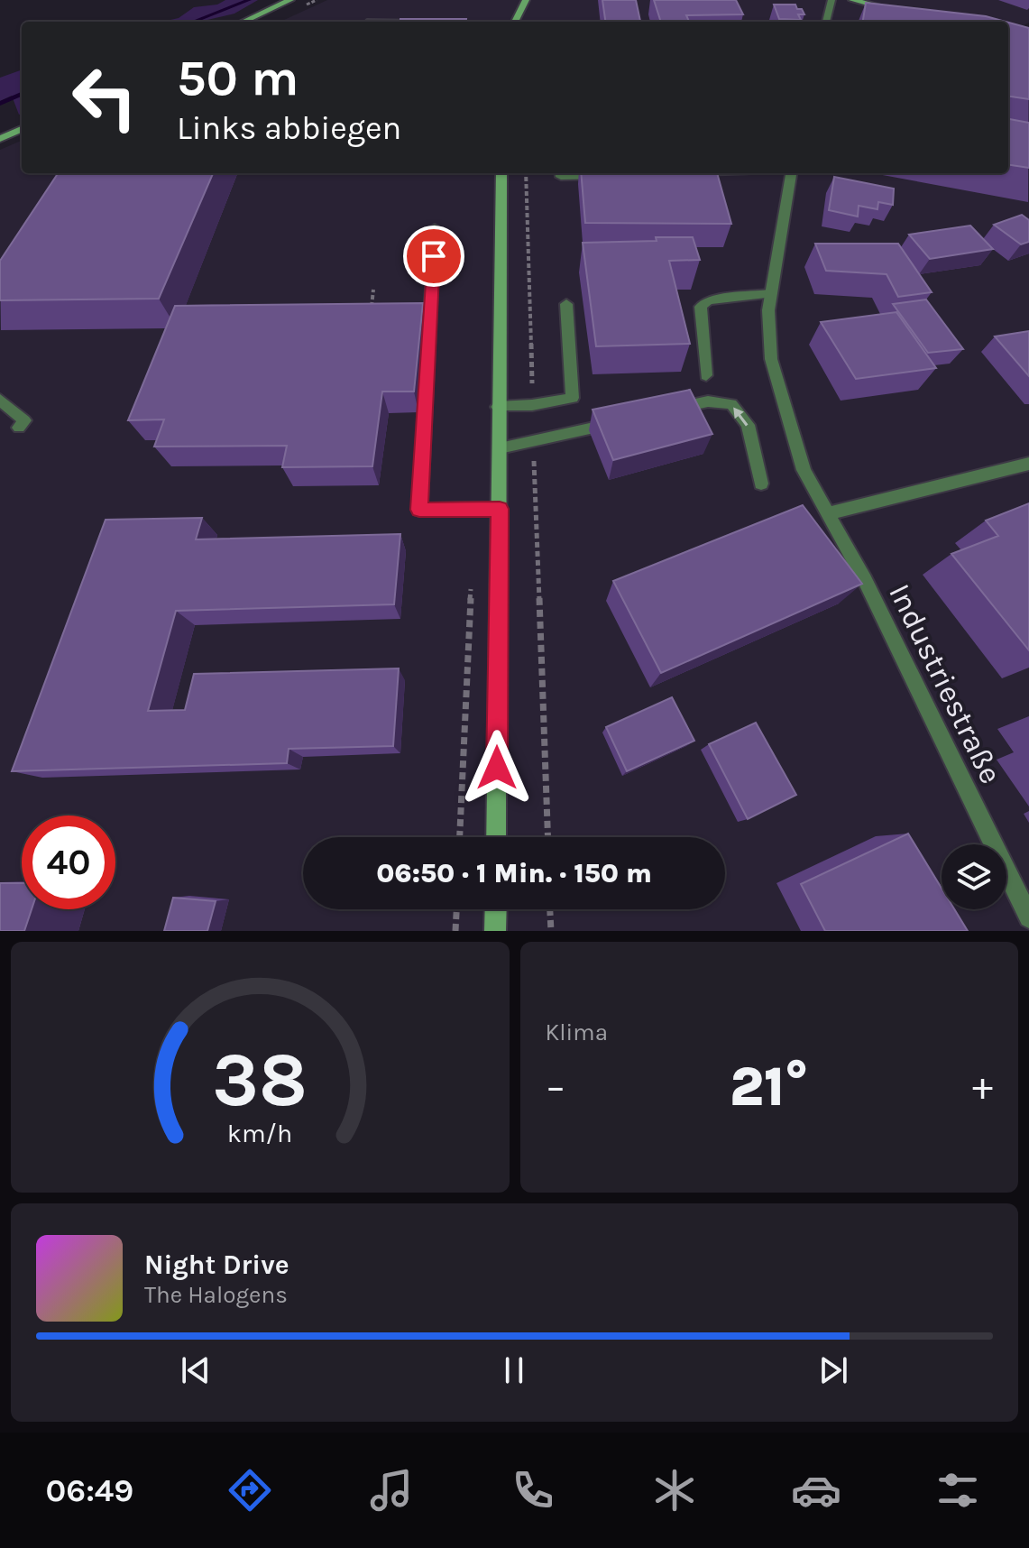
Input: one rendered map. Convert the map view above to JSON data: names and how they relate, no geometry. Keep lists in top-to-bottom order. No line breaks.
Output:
{"streets":{"street":["Industriestraße"]},"page":{"turn":["50 m","Links abbiegen"],"limit":"40","trip":"06:50 · 1 Min. · 150 m","tile":"Klima","heat":["−","21°","+"],"song":["Night Drive","The Halogens"],"tabs":"06:49","gauge":["38","km/h"]}}
